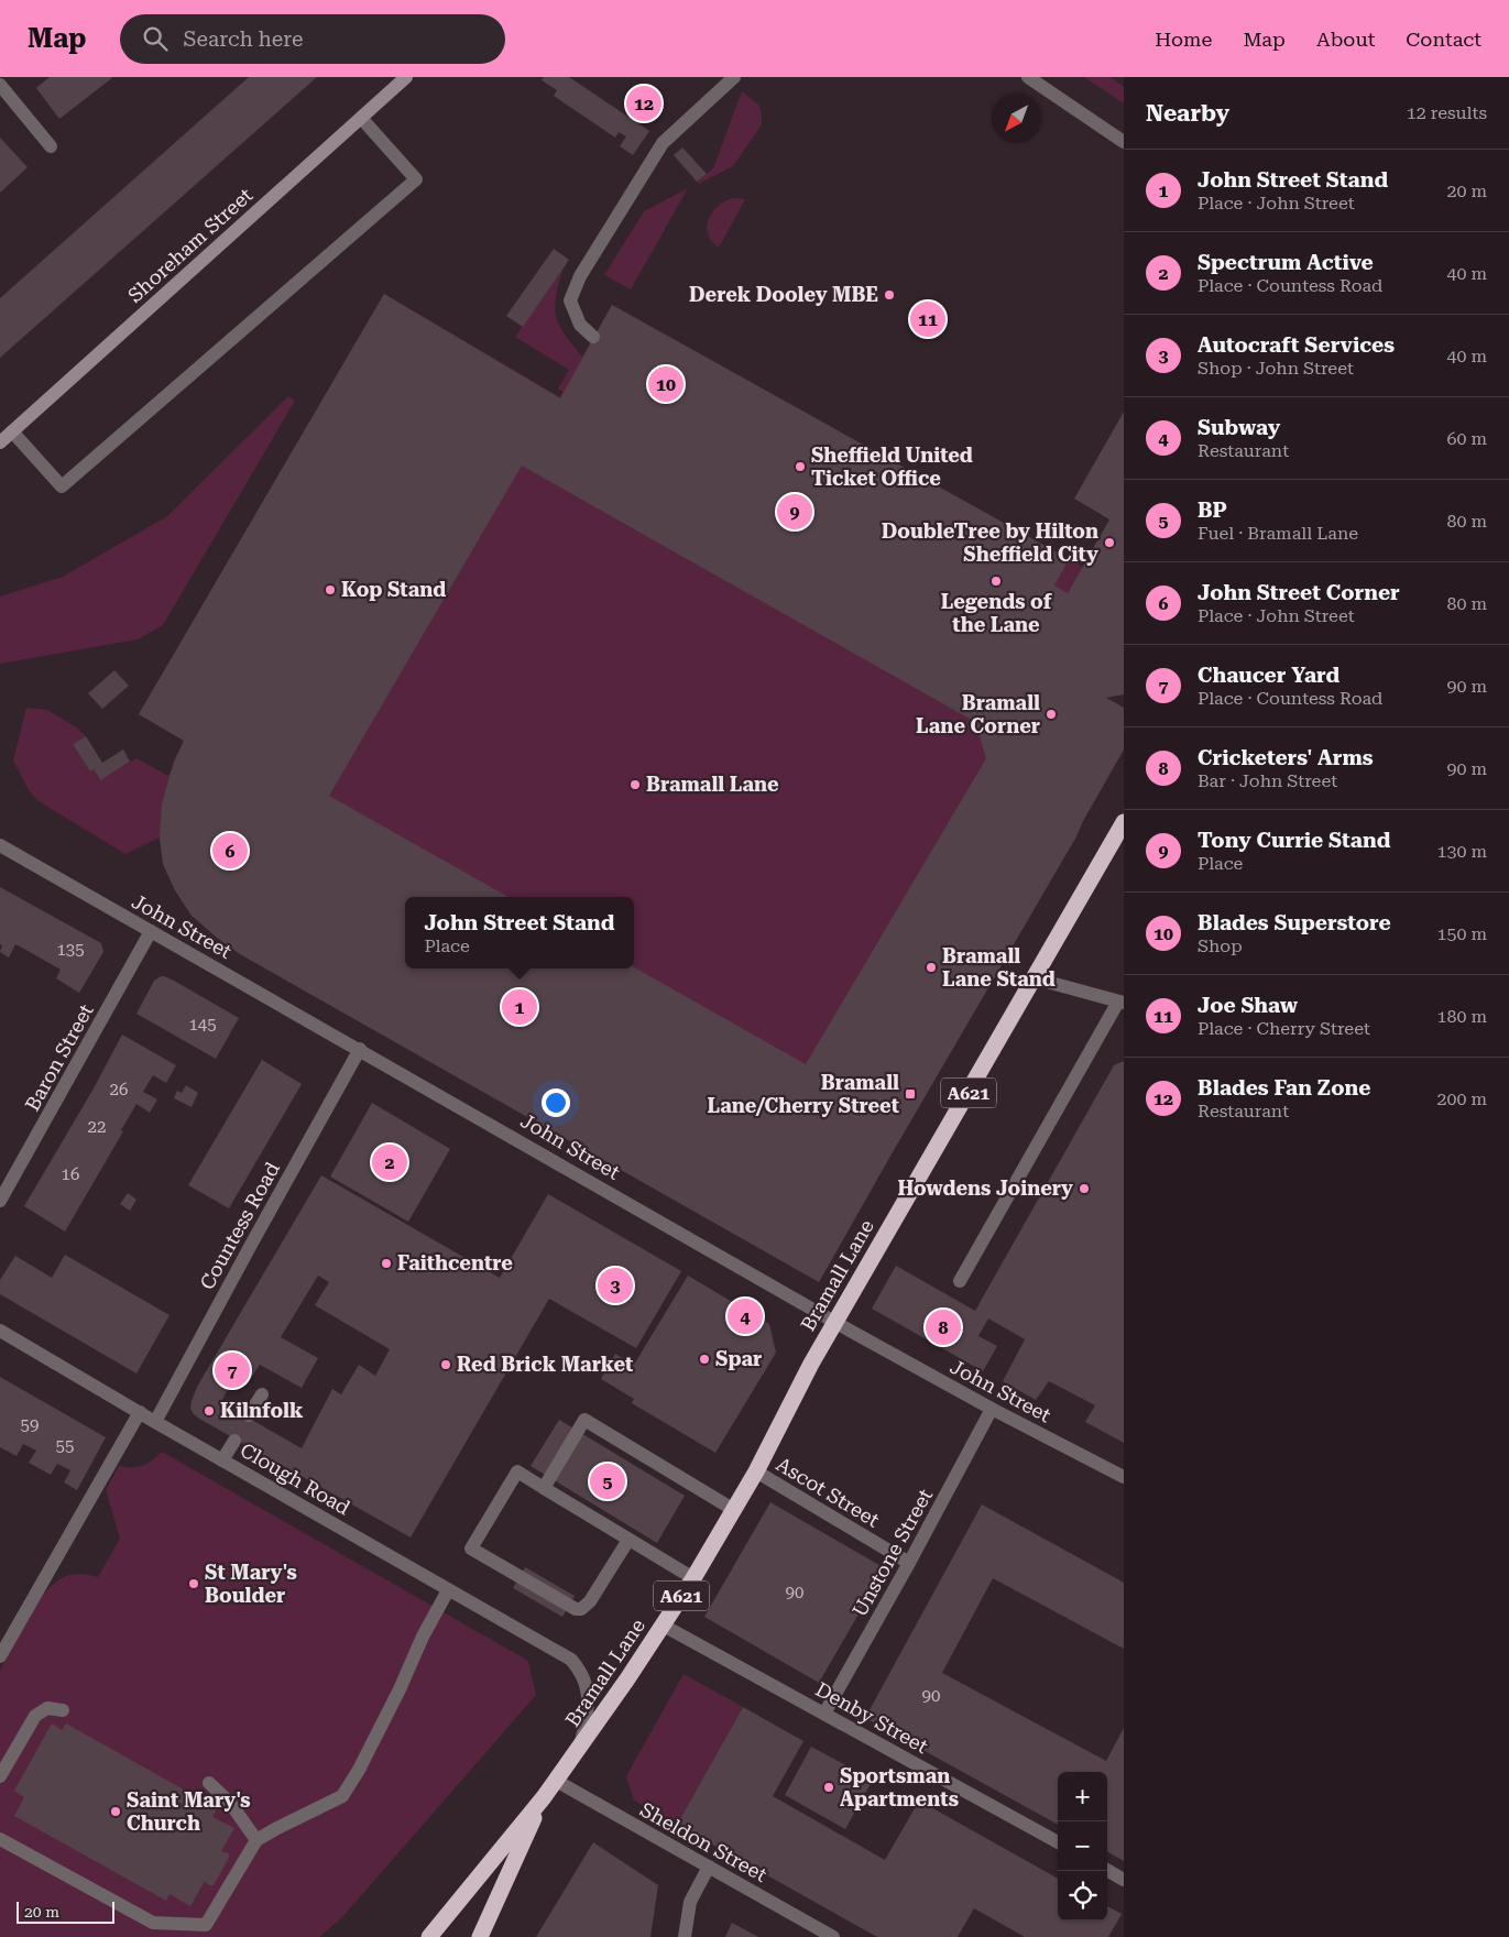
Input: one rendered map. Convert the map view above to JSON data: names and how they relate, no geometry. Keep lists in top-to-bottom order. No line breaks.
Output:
{"streets":{"highway":["A621","Bramall Lane"],"street":["Shoreham Street","John Street","Baron Street","Countess Road","Clough Road","Ascot Street","Unstone Street","Denby Street","Sheldon Street"]},"crossings":[["John Street","Baron Street"],["John Street","Countess Road"],["John Street","Bramall Lane"],["John Street","Unstone Street"],["Countess Road","Clough Road"],["Bramall Lane","Clough Road"],["Bramall Lane","Ascot Street"],["Bramall Lane","Denby Street"],["Bramall Lane","Sheldon Street"],["Ascot Street","Unstone Street"],["Unstone Street","Denby Street"]],"places":{"other":["Derek Dooley MBE","Sheffield United Ticket Office","DoubleTree by Hilton Sheffield City","Legends of the Lane","Kop Stand","Bramall Lane Corner","Bramall Lane","Bramall Lane Stand","Howdens Joinery","Faithcentre","Spar","Red Brick Market","Kilnfolk","St Mary's Boulder","Sportsman Apartments","Saint Mary's Church"],"transit":["Bramall Lane/Cherry Street"]},"house_numbers":["135","145","26","22","16","59","55","90","90"],"scale_bar":"20 m","north":"bottom left","page":{"header":"Map","search":"Search here","nav":["Home","Map","About","Contact"],"heading":["Nearby","12 results"],"pins":["12","11","10","9","6","1","2","3","4","8","7","5"],"list":[{"mark":"1","name":"John Street Stand","note":"Place · John Street","value":"20 m"},{"mark":"2","name":"Spectrum Active","note":"Place · Countess Road","value":"40 m"},{"mark":"3","name":"Autocraft Services","note":"Shop · John Street","value":"40 m"},{"mark":"4","name":"Subway","note":"Restaurant","value":"60 m"},{"mark":"5","name":"BP","note":"Fuel · Bramall Lane","value":"80 m"},{"mark":"6","name":"John Street Corner","note":"Place · John Street","value":"80 m"},{"mark":"7","name":"Chaucer Yard","note":"Place · Countess Road","value":"90 m"},{"mark":"8","name":"Cricketers' Arms","note":"Bar · John Street","value":"90 m"},{"mark":"9","name":"Tony Currie Stand","note":"Place","value":"130 m"},{"mark":"10","name":"Blades Superstore","note":"Shop","value":"150 m"},{"mark":"11","name":"Joe Shaw","note":"Place · Cherry Street","value":"180 m"},{"mark":"12","name":"Blades Fan Zone","note":"Restaurant","value":"200 m"}],"popup":["John Street Stand","Place"],"map_buttons":["+","−"],"scale":"20 m"}}
